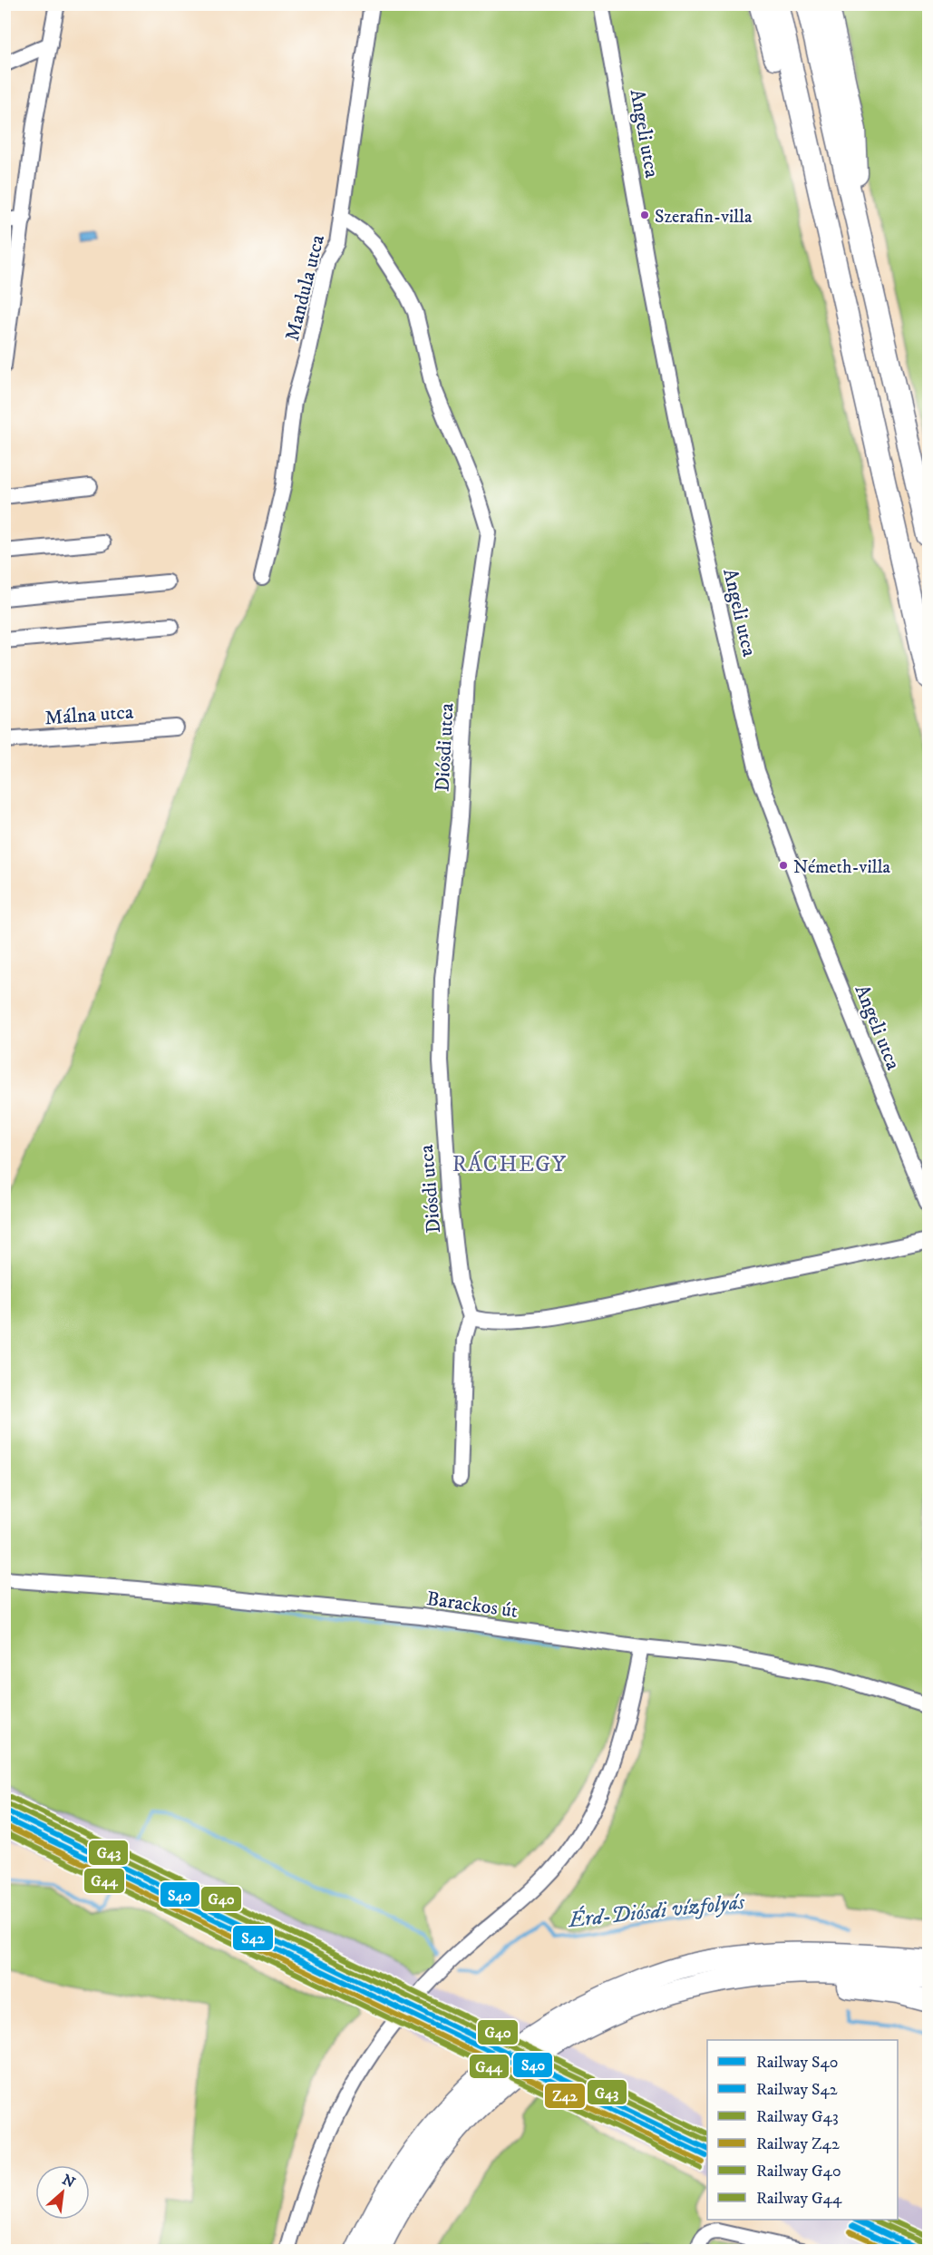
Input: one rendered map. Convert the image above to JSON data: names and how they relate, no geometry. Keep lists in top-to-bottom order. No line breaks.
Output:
{"streets":{"street":["Angeli utca","Mandula utca","Málna utca","Diósdi utca","Barackos út"]},"crossings":[["Mandula utca","Diósdi utca"]],"districts":["RÁCHEGY"],"water":["Érd-Diósdi vízfolyás"],"places":["Szerafin-villa","Németh-villa"],"lines":["rail line G40","rail line G43","rail line S40","rail line S42","rail line Z42","rail line G44"],"legend":["Railway S40","Railway S42","Railway G43","Railway Z42","Railway G40","Railway G44"],"north":"top right"}
